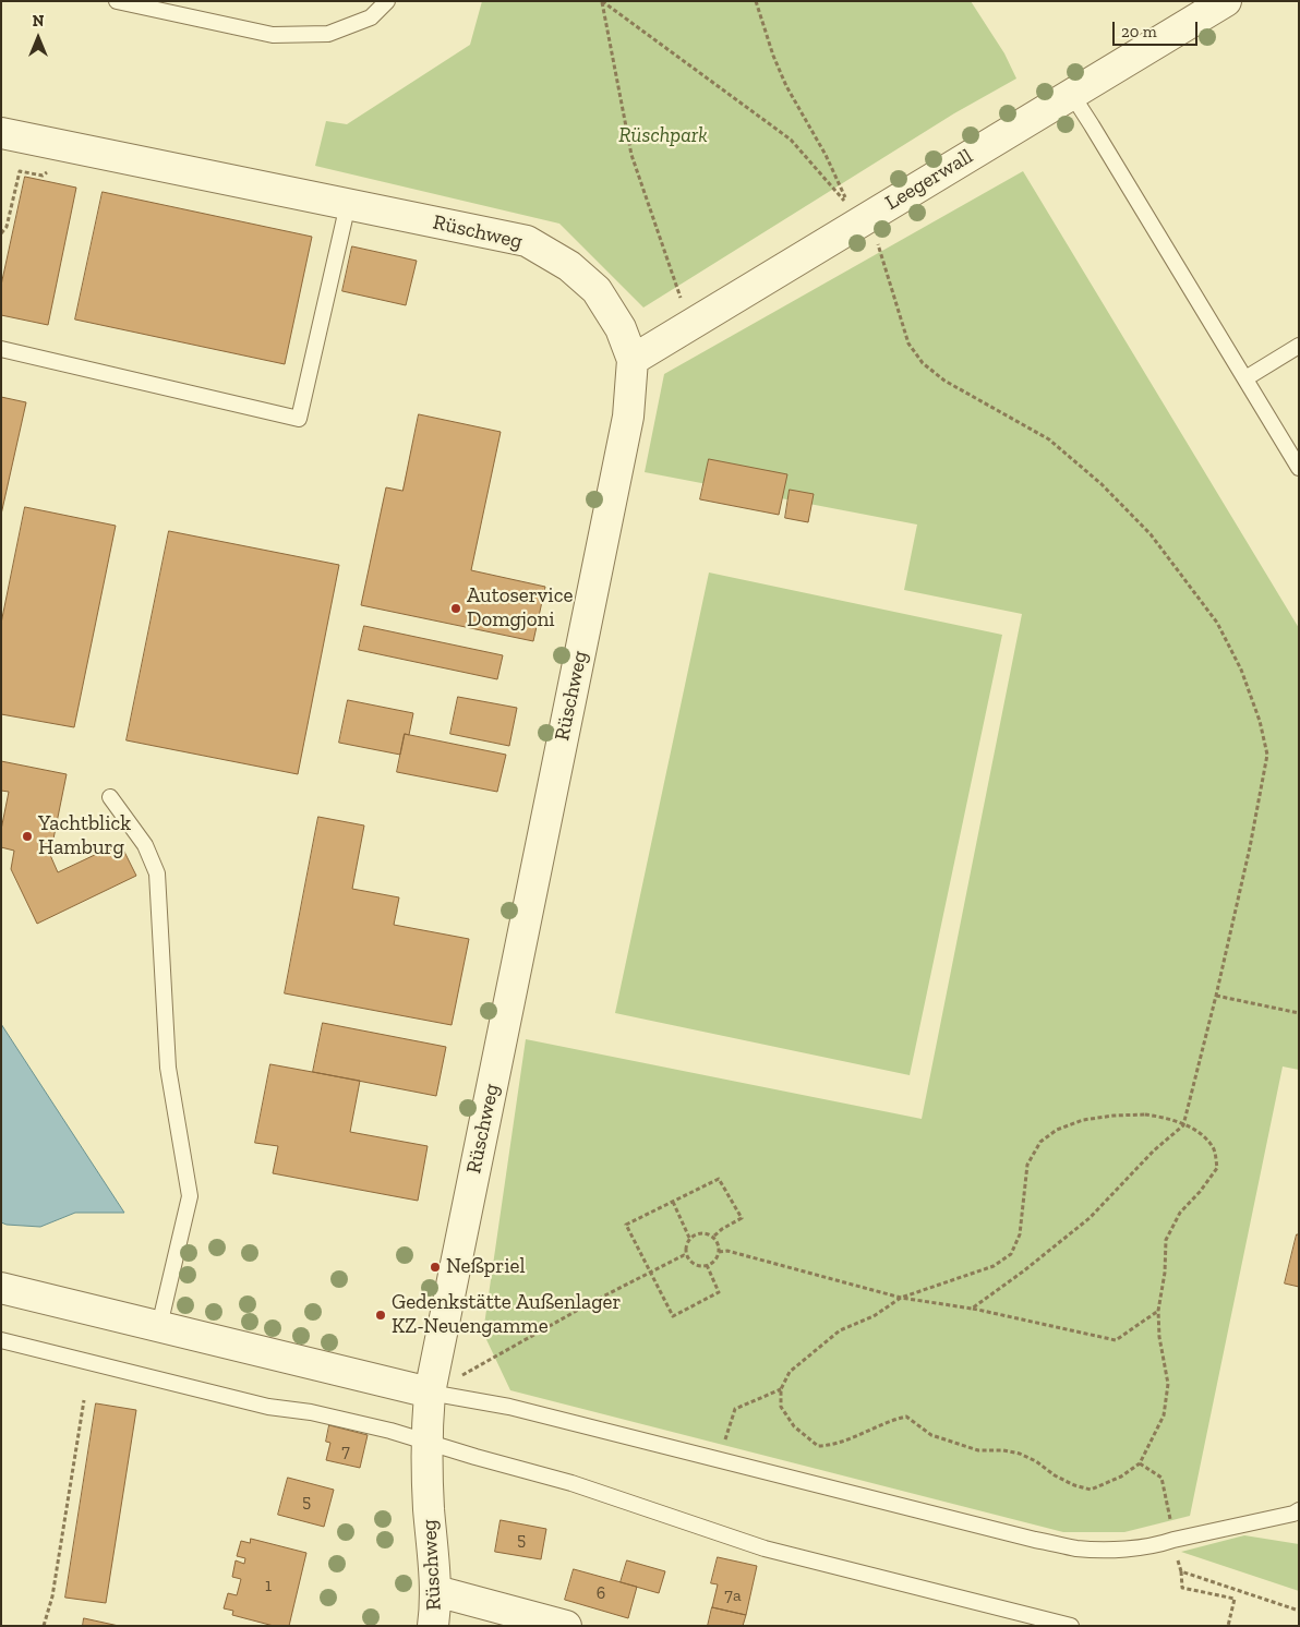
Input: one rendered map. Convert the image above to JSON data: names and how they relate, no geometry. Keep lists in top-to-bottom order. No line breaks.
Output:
{"streets":{"street":["Leegerwall","Rüschweg"]},"crossings":[["Leegerwall","Rüschweg"]],"parks":["Rüschpark"],"places":["Autoservice Domgjoni","Yachtblick Hamburg","Neßpriel","Gedenkstätte Außenlager KZ-Neuengamme"],"house_numbers":["7","5","5","1","6","7a"],"scale_bar":"20 m","north":"top"}
